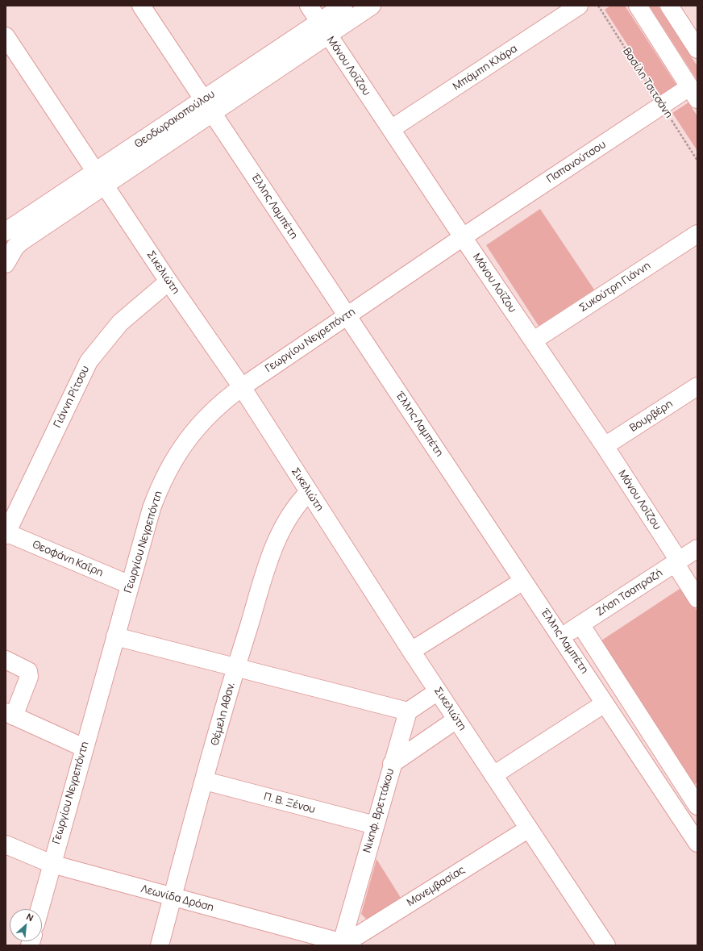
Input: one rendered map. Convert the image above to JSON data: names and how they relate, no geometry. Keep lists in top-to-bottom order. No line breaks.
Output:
{"streets":{"street":["Μάνου Λοΐζου","Μπάμπη Κλάρα","Παπανούτσου","Έλλης Λαμπέτη","Σικελιώτη","Συκούτρη Γιάννη","Γεωργίου Νεγρεπόντη","Γιάννη Ρίτσου","Βουρβέρη","Θεοφάνη Καΐρη","Ζήση Τσαπραζή","Θέμελη Αθαν.","Π. Β. Ξένου","Νικηφ. Βρεττάκου","Μονεμβασίας","Λεωνίδα Δρόση"],"path":["Βασίλη Τσιτσάνη"]},"crossings":[["Μάνου Λοΐζου","Μπάμπη Κλάρα"],["Μάνου Λοΐζου","Παπανούτσου"],["Μάνου Λοΐζου","Συκούτρη Γιάννη"],["Μάνου Λοΐζου","Γεωργίου Νεγρεπόντη"],["Μάνου Λοΐζου","Βουρβέρη"],["Μάνου Λοΐζου","Ζήση Τσαπραζή"],["Βασίλη Τσιτσάνη","Παπανούτσου"],["Παπανούτσου","Γεωργίου Νεγρεπόντη"],["Έλλης Λαμπέτη","Γεωργίου Νεγρεπόντη"],["Έλλης Λαμπέτη","Ζήση Τσαπραζή"],["Σικελιώτη","Γεωργίου Νεγρεπόντη"],["Σικελιώτη","Γιάννη Ρίτσου"],["Σικελιώτη","Θέμελη Αθαν."],["Σικελιώτη","Μονεμβασίας"],["Γεωργίου Νεγρεπόντη","Θεοφάνη Καΐρη"],["Γεωργίου Νεγρεπόντη","Λεωνίδα Δρόση"],["Γιάννη Ρίτσου","Θεοφάνη Καΐρη"],["Θέμελη Αθαν.","Π. Β. Ξένου"],["Θέμελη Αθαν.","Λεωνίδα Δρόση"],["Π. Β. Ξένου","Νικηφ. Βρεττάκου"],["Νικηφ. Βρεττάκου","Μονεμβασίας"],["Νικηφ. Βρεττάκου","Λεωνίδα Δρόση"],["Μονεμβασίας","Λεωνίδα Δρόση"]],"north":"top right"}
